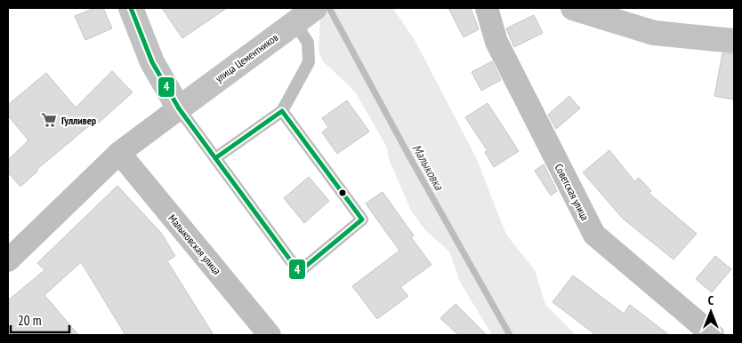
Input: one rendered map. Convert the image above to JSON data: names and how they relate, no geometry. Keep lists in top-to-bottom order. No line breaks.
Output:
{"streets":{"street":["улица Цементников","Советская улица","Малыковская улица"]},"water":["Малыковка"],"places":{"supermarket":["Гулливер"]},"lines":["transit line 4"],"scale_bar":"20 m","north":"top"}
